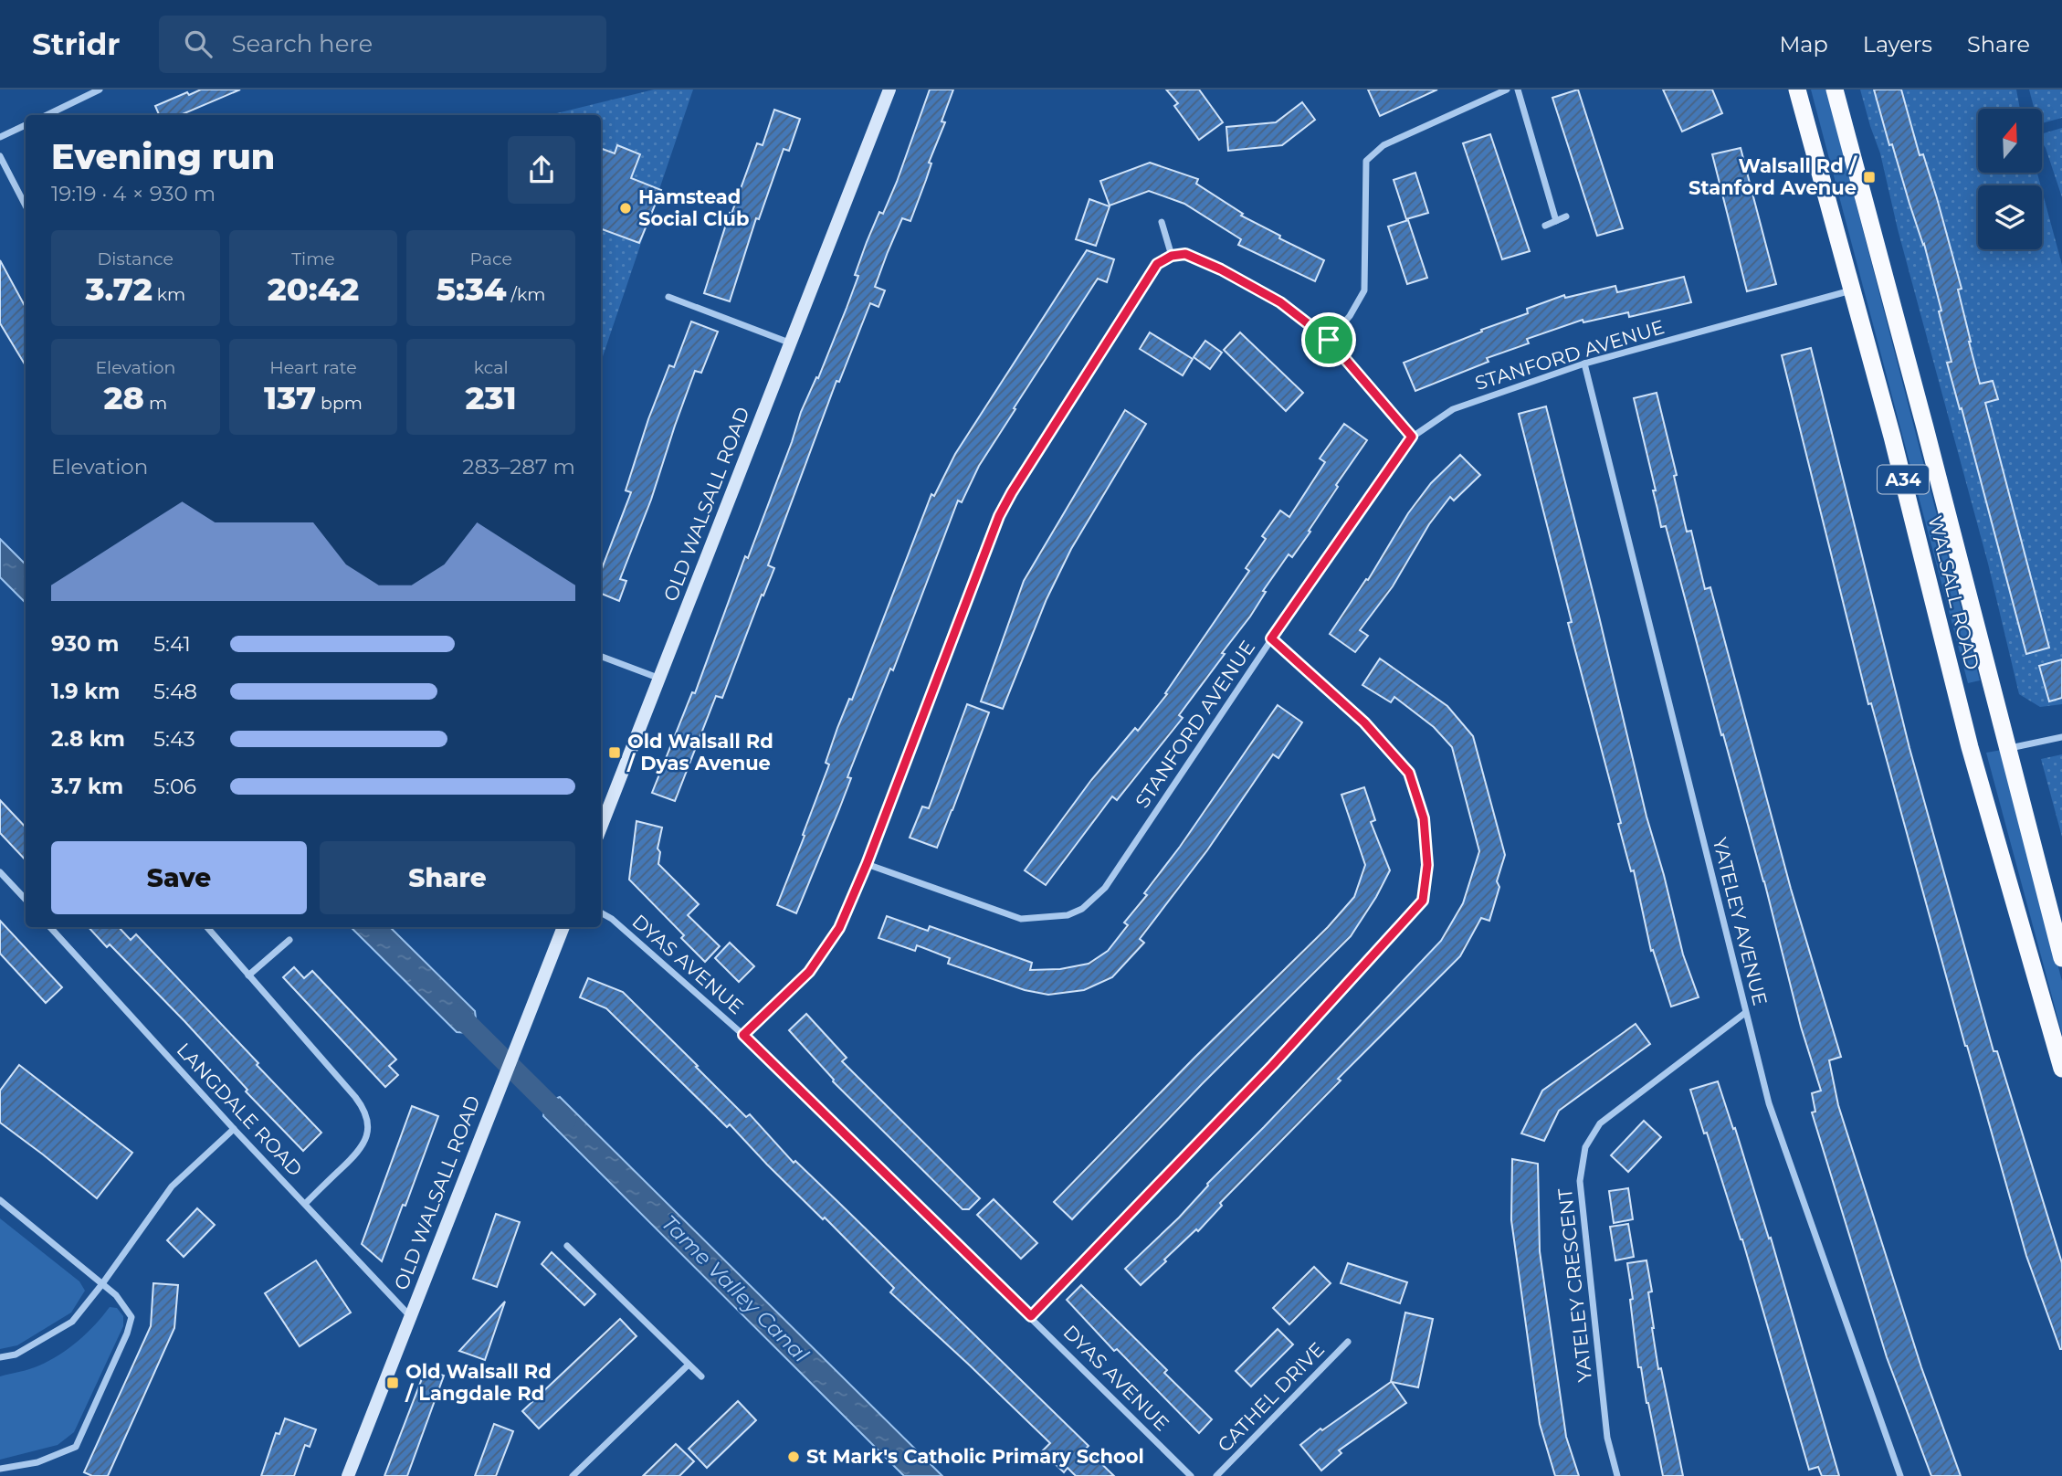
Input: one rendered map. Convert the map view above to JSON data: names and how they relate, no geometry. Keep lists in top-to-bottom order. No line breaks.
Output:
{"streets":{"highway":["A34","WALSALL ROAD"],"main road":["OLD WALSALL ROAD"],"street":["STANFORD AVENUE","YATELEY AVENUE","DYAS AVENUE","LANGDALE ROAD","YATELEY CRESCENT","CATHEL DRIVE"]},"crossings":[["STANFORD AVENUE","WALSALL ROAD"],["STANFORD AVENUE","YATELEY AVENUE"],["OLD WALSALL ROAD","LANGDALE ROAD"],["YATELEY AVENUE","YATELEY CRESCENT"]],"water":["Tame Valley Canal"],"places":{"transit":["Walsall Rd / Stanford Avenue","Old Walsall Rd / Dyas Avenue","Old Walsall Rd / Langdale Rd"],"other":["Hamstead Social Club","St Mark's Catholic Primary School"]},"north":"top","page":{"header":"Stridr","search":"Search here","nav":["Map","Layers","Share"],"heading":["Evening run","19:19 · 4 × 930 m"],"stats":[["Distance","3.72 km"],["Time","20:42"],["Pace","5:34 /km"],["Elevation","28 m"],["Heart rate","137 bpm"],["kcal","231"]],"chart":["Elevation","283–287 m"],"list":[{"name":"930 m","note":"5:41"},{"name":"1.9 km","note":"5:48"},{"name":"2.8 km","note":"5:43"},{"name":"3.7 km","note":"5:06"}],"buttons":["Save","Share"]}}
